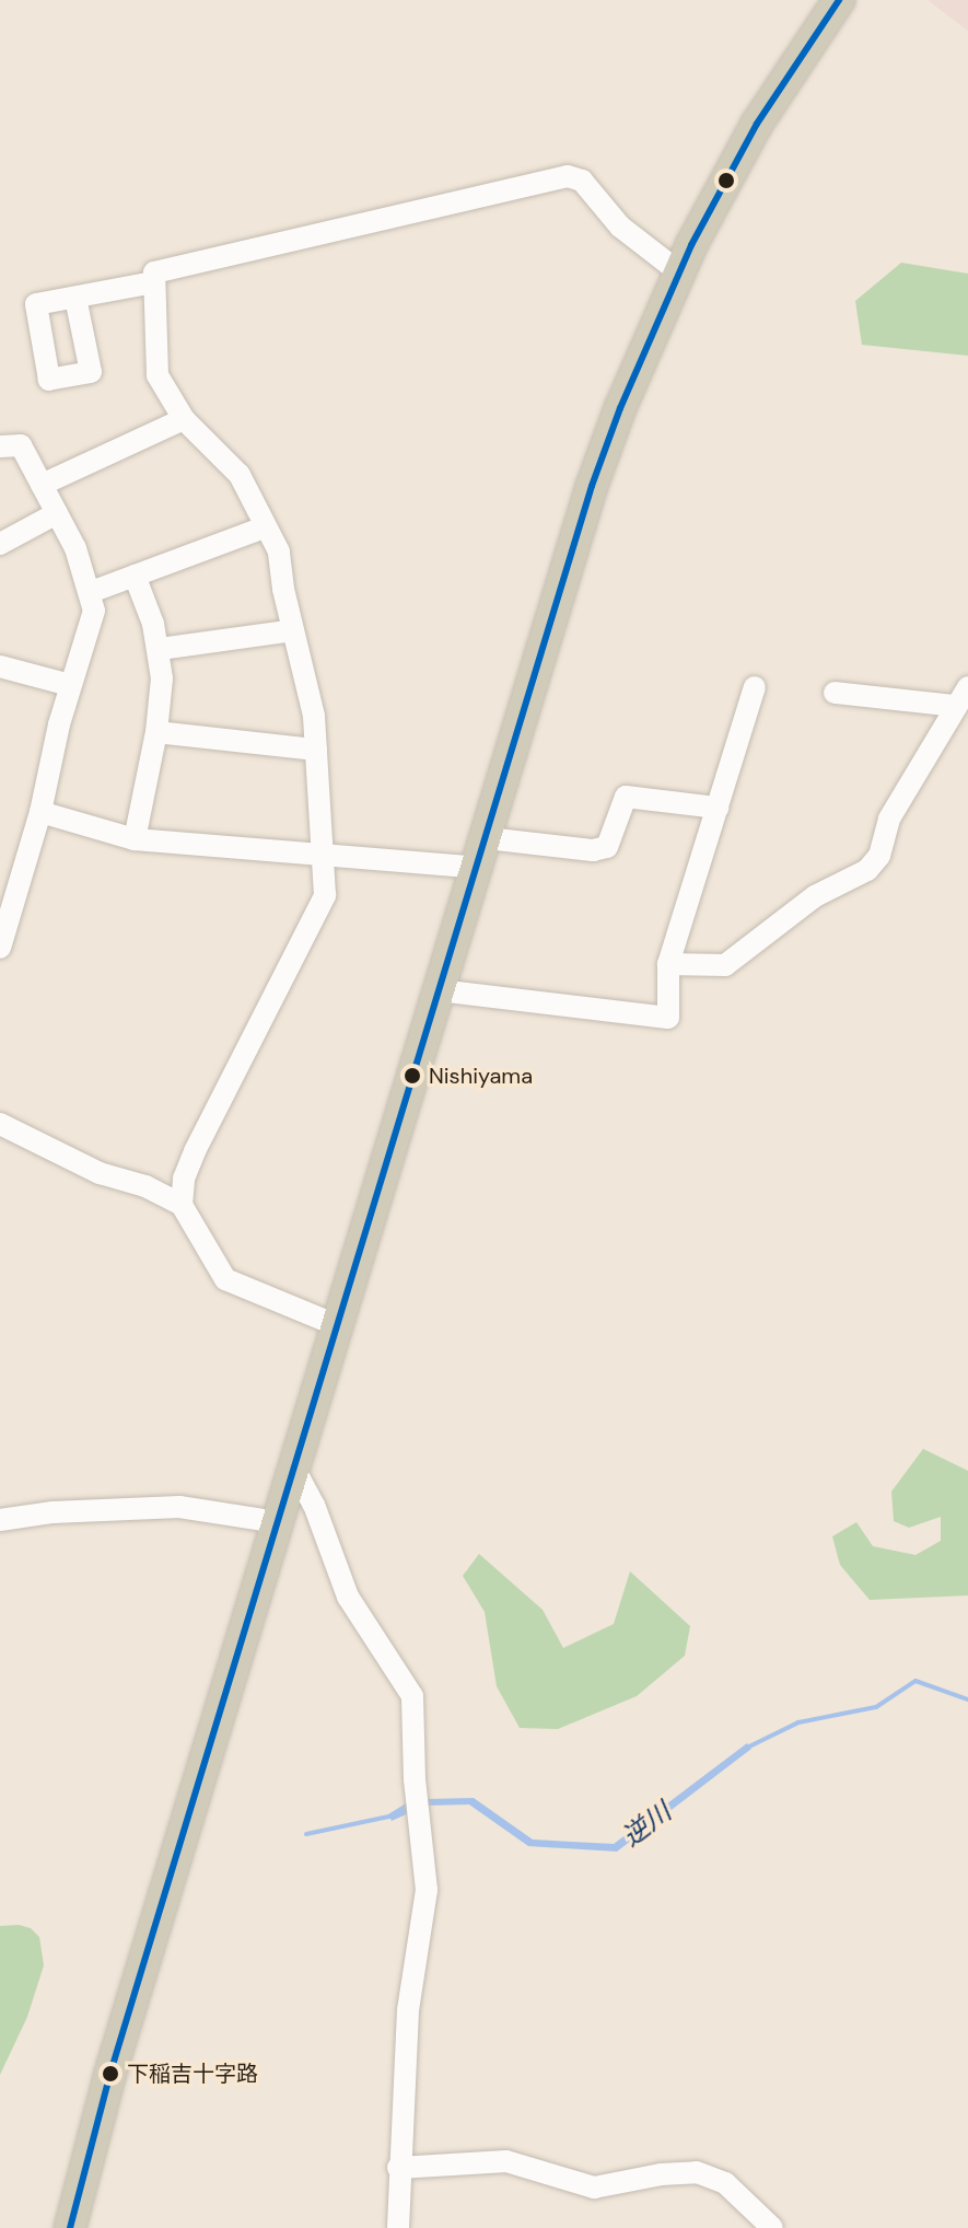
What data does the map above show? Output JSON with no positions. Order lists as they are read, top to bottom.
{
  "water": ["逆川"],
  "places": ["Nishiyama", "下稲吉十字路"]
}
